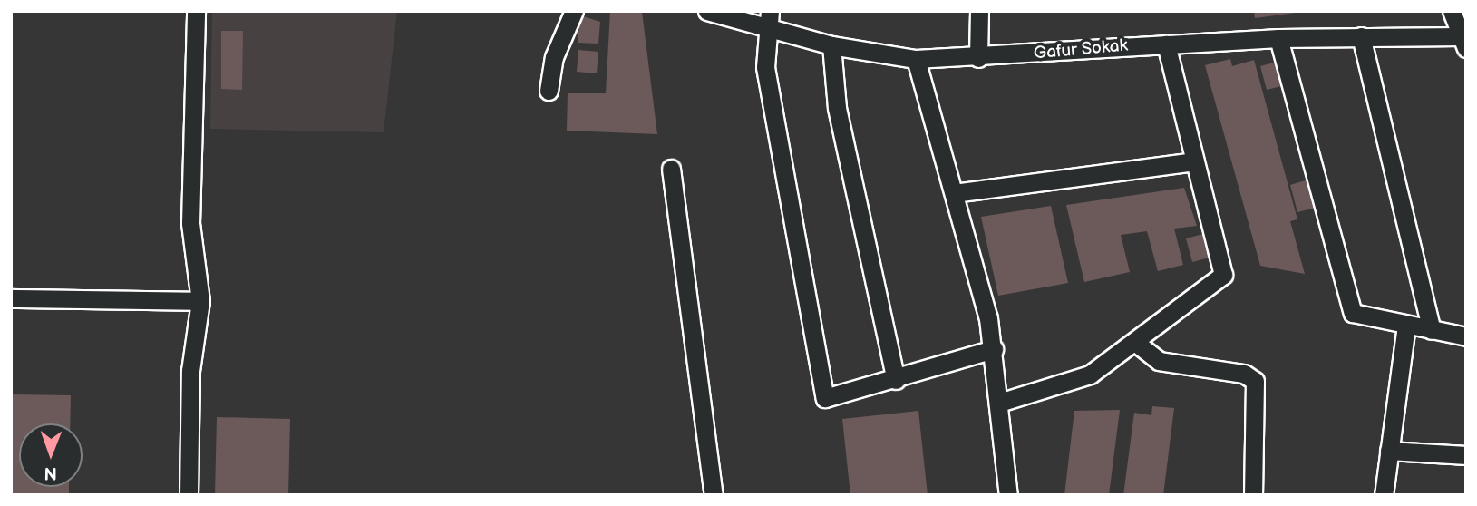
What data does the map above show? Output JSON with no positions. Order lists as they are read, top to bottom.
{
  "streets": {
    "street": ["Gafur Sokak"]
  },
  "north": "bottom"
}
